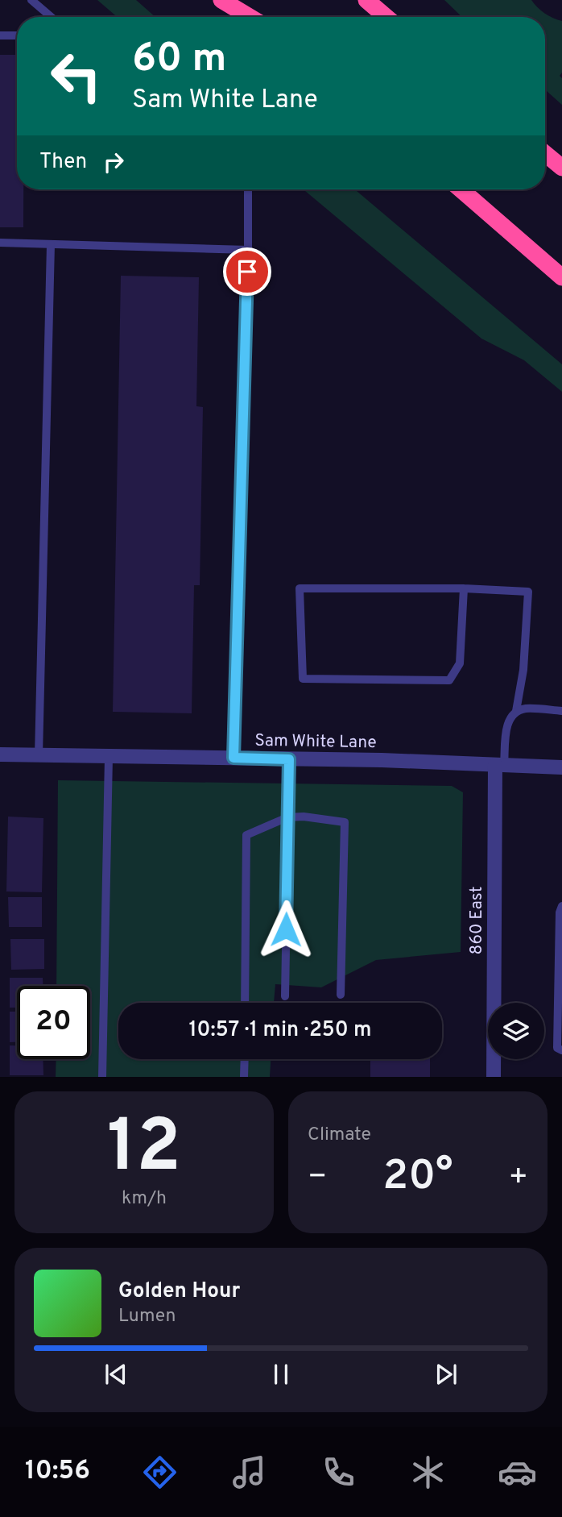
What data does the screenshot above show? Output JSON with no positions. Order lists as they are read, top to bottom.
{
  "streets": {
    "street": ["Sam White Lane", "860 East"]
  },
  "crossings": [
    ["Sam White Lane", "860 East"]
  ],
  "page": {
    "turn": ["60 m", "Sam White Lane"],
    "then": "Then",
    "limit": "20",
    "trip": "10:57 · 1 min · 250 m",
    "tile": [
      ["12", "km/h"],
      "Climate"
    ],
    "heat": ["−", "20°", "+"],
    "song": ["Golden Hour", "Lumen"],
    "tabs": "10:56"
  }
}
